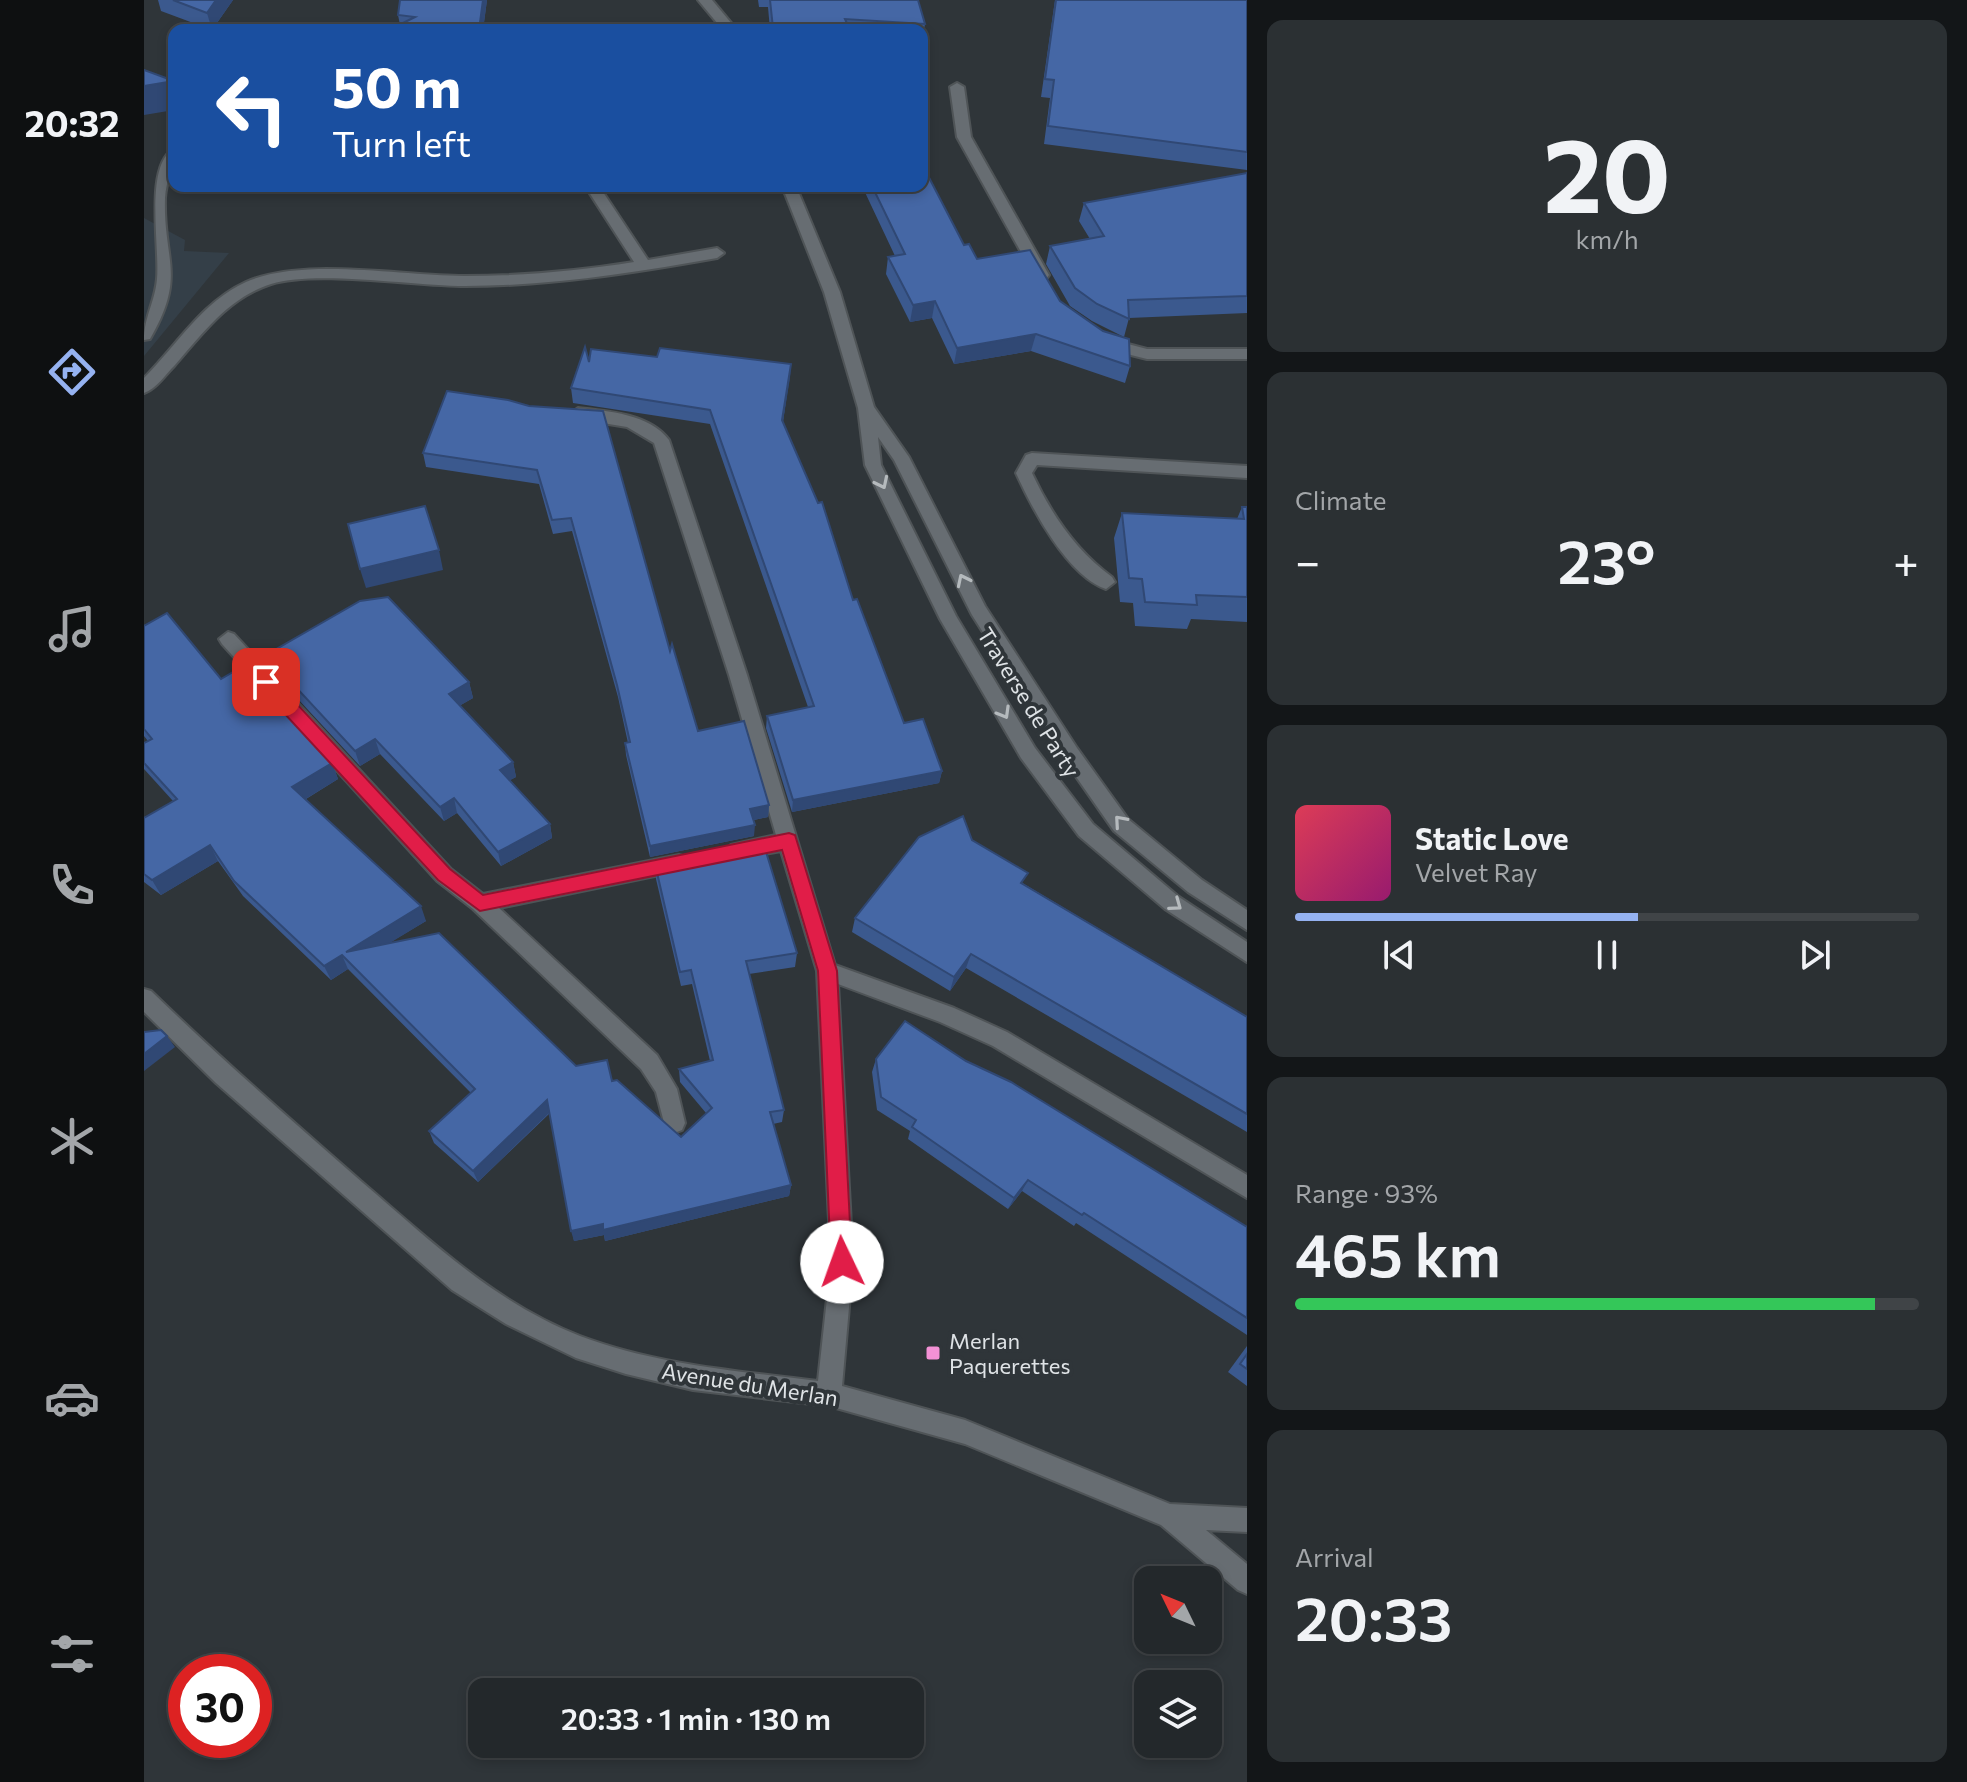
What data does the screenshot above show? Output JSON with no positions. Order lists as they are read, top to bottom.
{
  "streets": {
    "street": ["Traverse de Party", "Avenue du Merlan"]
  },
  "places": {
    "transit": ["Merlan Paquerettes"]
  },
  "north": "top left",
  "page": {
    "tabs": "20:32",
    "tile": [
      ["20", "km/h"],
      "Climate",
      ["Range · 93%", "465 km"],
      ["Arrival", "20:33"]
    ],
    "turn": ["50 m", "Turn left"],
    "heat": ["−", "23°", "+"],
    "song": ["Static Love", "Velvet Ray"],
    "limit": "30",
    "trip": "20:33 · 1 min · 130 m"
  }
}
